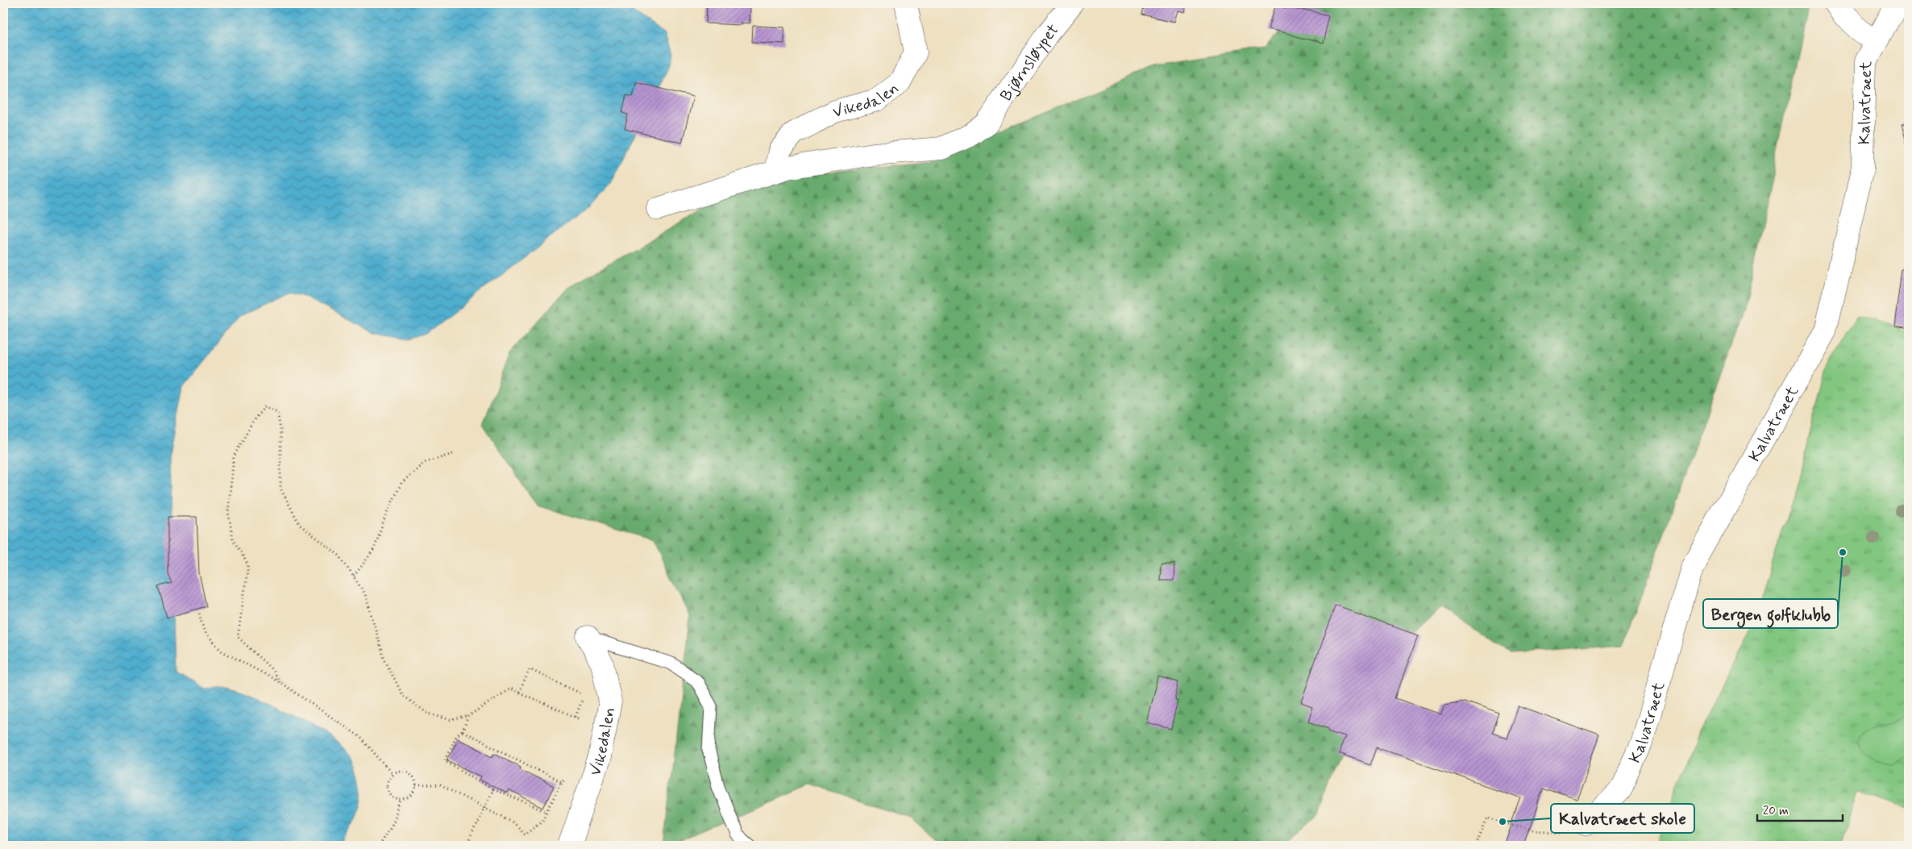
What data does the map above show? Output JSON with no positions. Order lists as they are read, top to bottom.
{
  "streets": {
    "street": ["Bjørnsløypet", "Vikedalen", "Kalvatræet"]
  },
  "crossings": [
    ["Bjørnsløypet", "Vikedalen"]
  ],
  "places": ["Bergen golfklubb", "Kalvatræet skole"],
  "scale_bar": "20 m"
}
